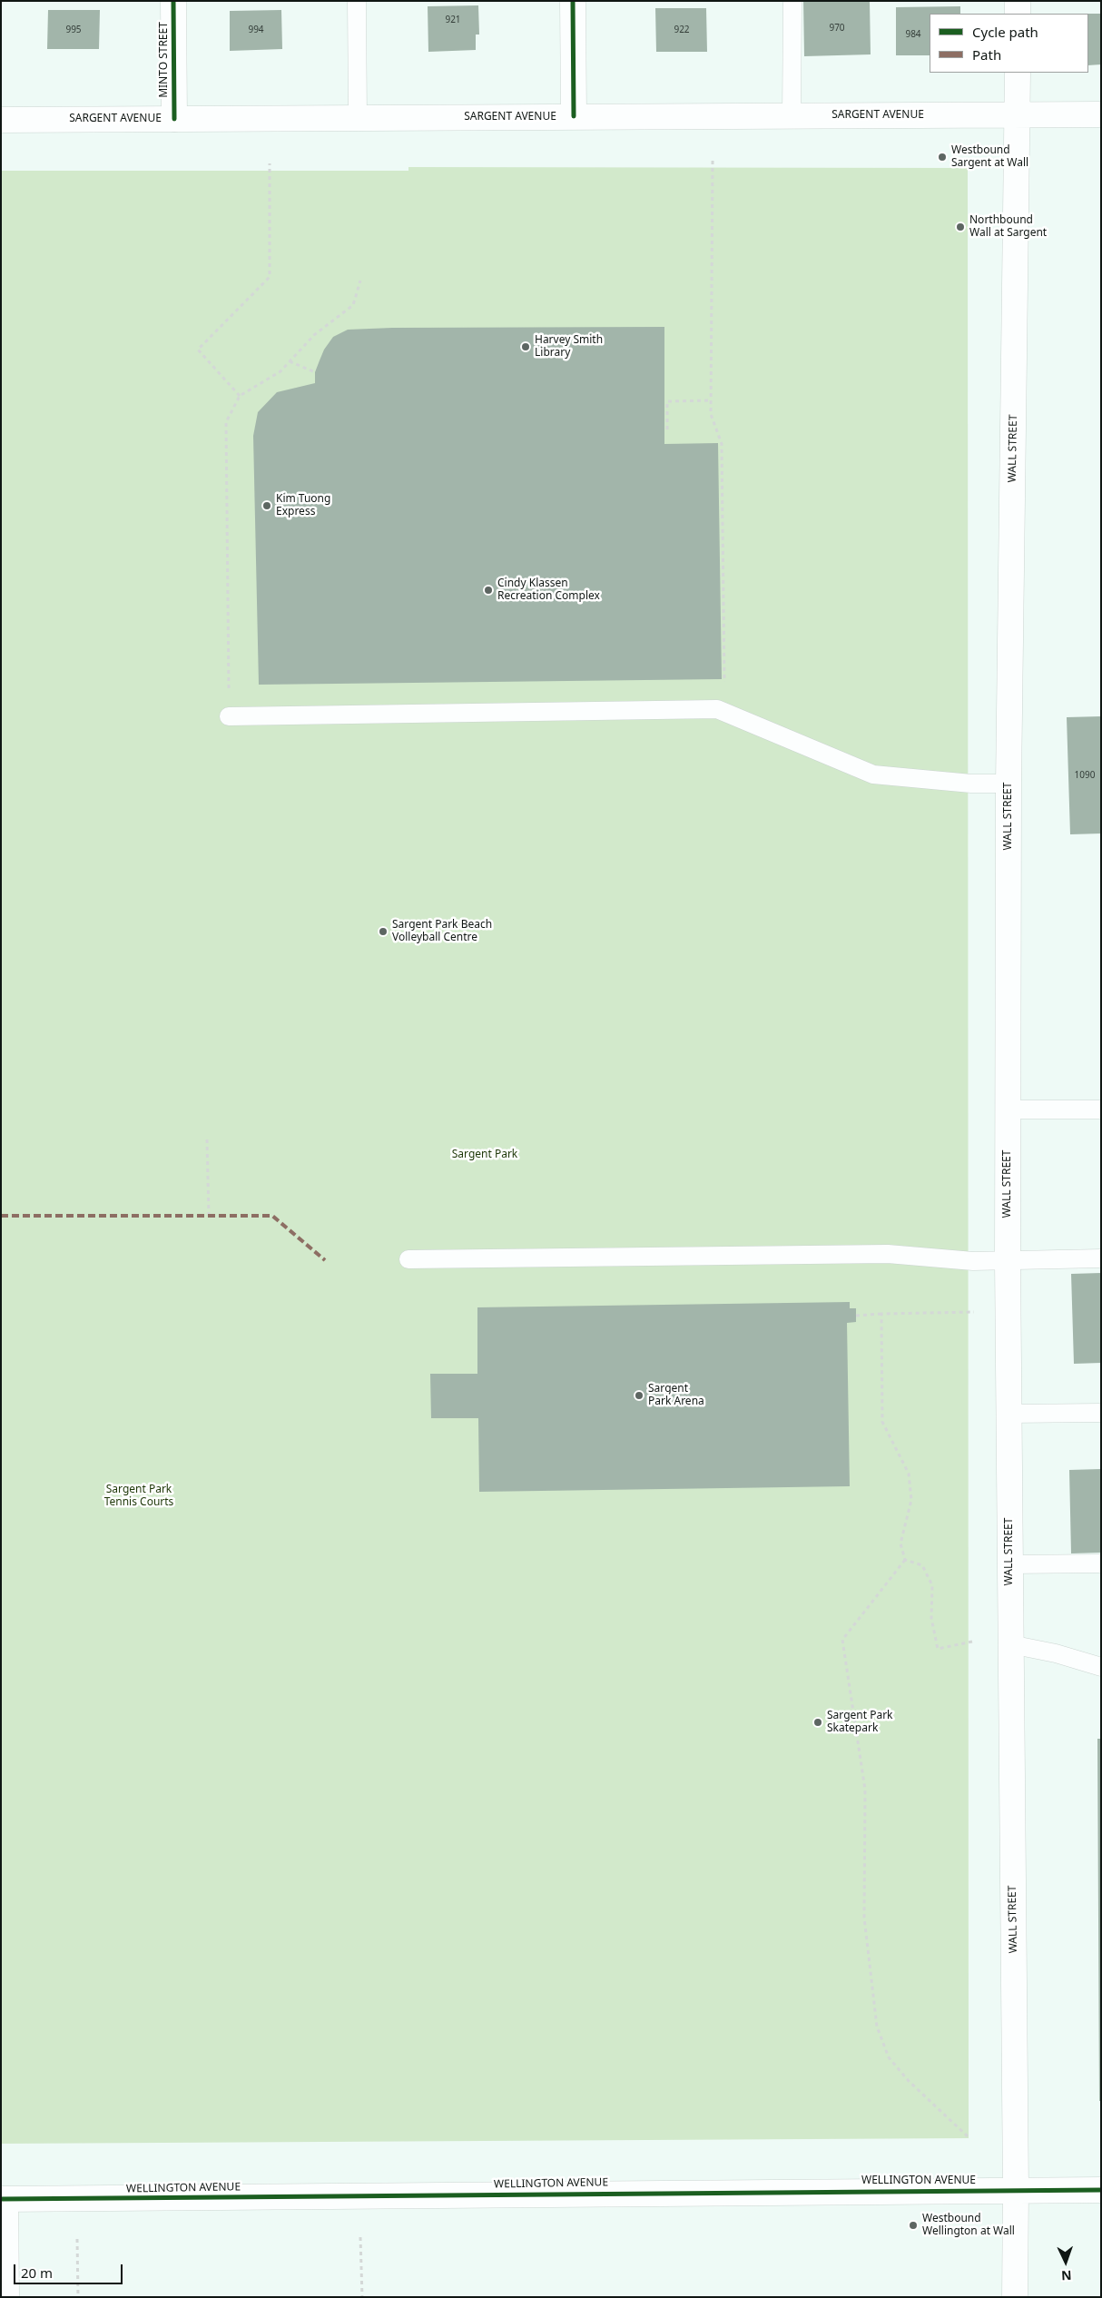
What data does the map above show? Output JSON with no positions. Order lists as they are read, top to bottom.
{
  "streets": {
    "main road": [
      "MINTO STREET",
      "SARGENT AVENUE",
      "WALL STREET",
      "WELLINGTON AVENUE"
    ]
  },
  "crossings": [
    ["MINTO STREET", "SARGENT AVENUE"],
    ["SARGENT AVENUE", "WALL STREET"],
    ["WALL STREET", "WELLINGTON AVENUE"]
  ],
  "parks": ["Sargent Park", "Sargent Park Tennis Courts"],
  "places": [
    "Westbound Sargent at Wall",
    "Northbound Wall at Sargent",
    "Harvey Smith Library",
    "Kim Tuong Express",
    "Cindy Klassen Recreation Complex",
    "Sargent Park Beach Volleyball Centre",
    "Sargent Park Arena",
    "Sargent Park Skatepark",
    "Westbound Wellington at Wall"
  ],
  "house_numbers": [
    "921",
    "970",
    "995",
    "994",
    "922",
    "984",
    "1090"
  ],
  "legend": ["Cycle path", "Path"],
  "scale_bar": "20 m",
  "north": "bottom"
}
